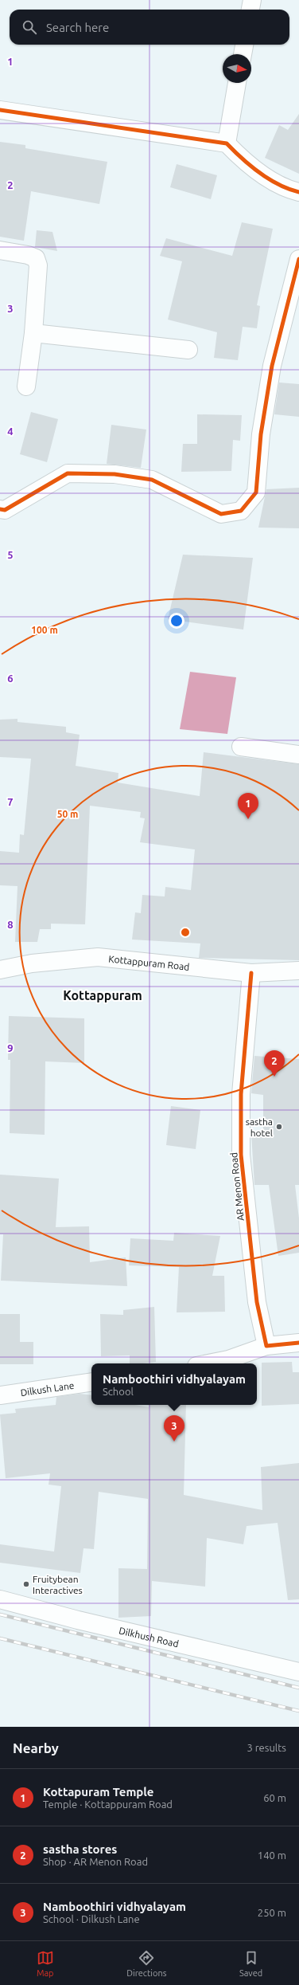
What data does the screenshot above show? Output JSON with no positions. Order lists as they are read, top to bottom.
{
  "streets": {
    "street": [
      "Kottappuram Road",
      "AR Menon Road",
      "Dilkush Lane",
      "Dilkhush Road"
    ]
  },
  "crossings": [
    ["Kottappuram Road", "AR Menon Road"]
  ],
  "districts": ["Kottappuram"],
  "places": ["sastha hotel", "Fruitybean Interactives"],
  "north": "right",
  "page": {
    "search": "Search here",
    "pins": ["1", "2", "3"],
    "popup": ["Namboothiri vidhyalayam", "School"],
    "heading": ["Nearby", "3 results"],
    "list": [
      {
        "mark": "1",
        "name": "Kottapuram Temple",
        "note": "Temple · Kottappuram Road",
        "value": "60 m"
      },
      {
        "mark": "2",
        "name": "sastha stores",
        "note": "Shop · AR Menon Road",
        "value": "140 m"
      },
      {
        "mark": "3",
        "name": "Namboothiri vidhyalayam",
        "note": "School · Dilkush Lane",
        "value": "250 m"
      }
    ],
    "nav": ["Map", "Directions", "Saved"]
  },
  "grid": {
    "rows": [
      "1",
      "2",
      "3",
      "4",
      "5",
      "6",
      "7",
      "8",
      "9"
    ]
  },
  "rings": ["100 m", "50 m"]
}
